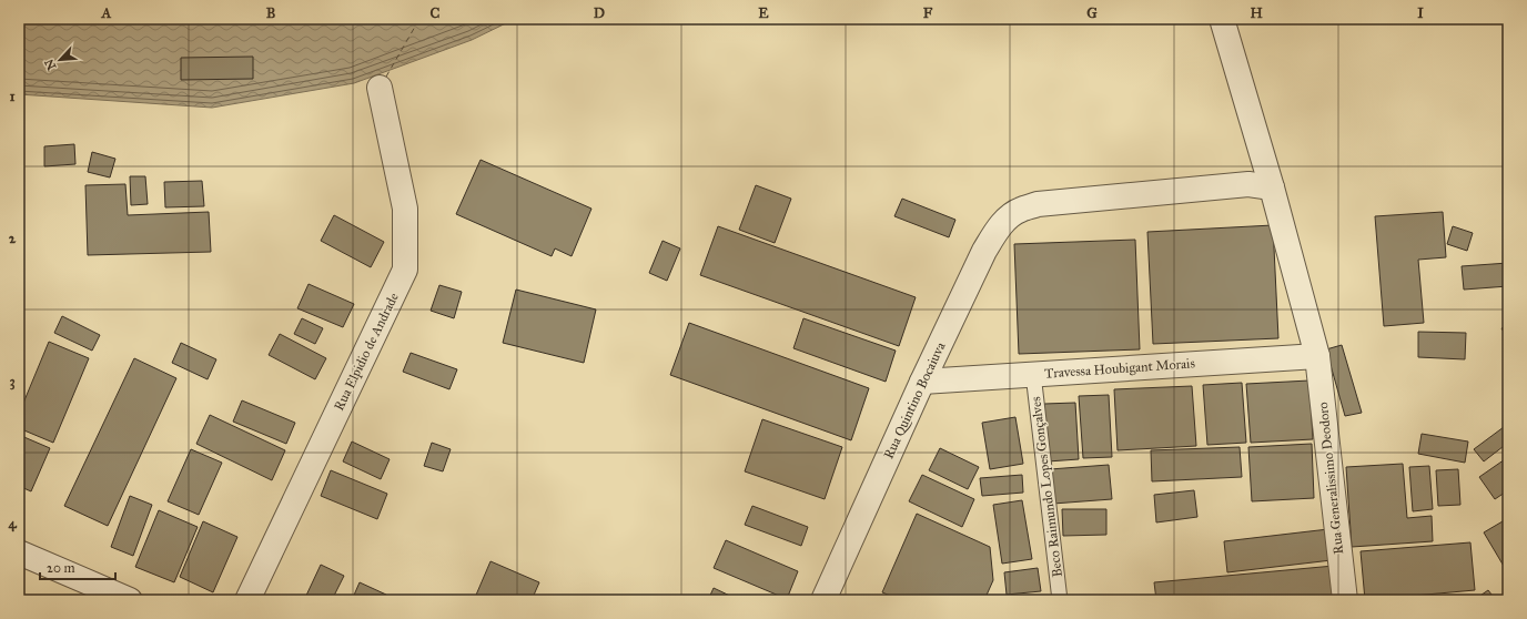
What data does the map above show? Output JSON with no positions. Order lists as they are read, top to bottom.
{
  "streets": {
    "street": [
      "Rua Elpidio de Andrade",
      "Travessa Houbigant Morais",
      "Rua Quintino Bocaiuva",
      "Rua Generalissimo Deodoro"
    ],
    "lane": ["Beco Raimundo Lopes Gonçalves"]
  },
  "crossings": [
    ["Travessa Houbigant Morais", "Rua Quintino Bocaiuva"],
    ["Travessa Houbigant Morais", "Rua Generalissimo Deodoro"],
    ["Travessa Houbigant Morais", "Beco Raimundo Lopes Gonçalves"],
    ["Rua Quintino Bocaiuva", "Rua Generalissimo Deodoro"]
  ],
  "scale_bar": "20 m",
  "north": "bottom left",
  "grid": {
    "columns": [
      "A",
      "B",
      "C",
      "D",
      "E",
      "F",
      "G",
      "H",
      "I"
    ],
    "rows": [
      "1",
      "2",
      "3",
      "4"
    ]
  }
}
